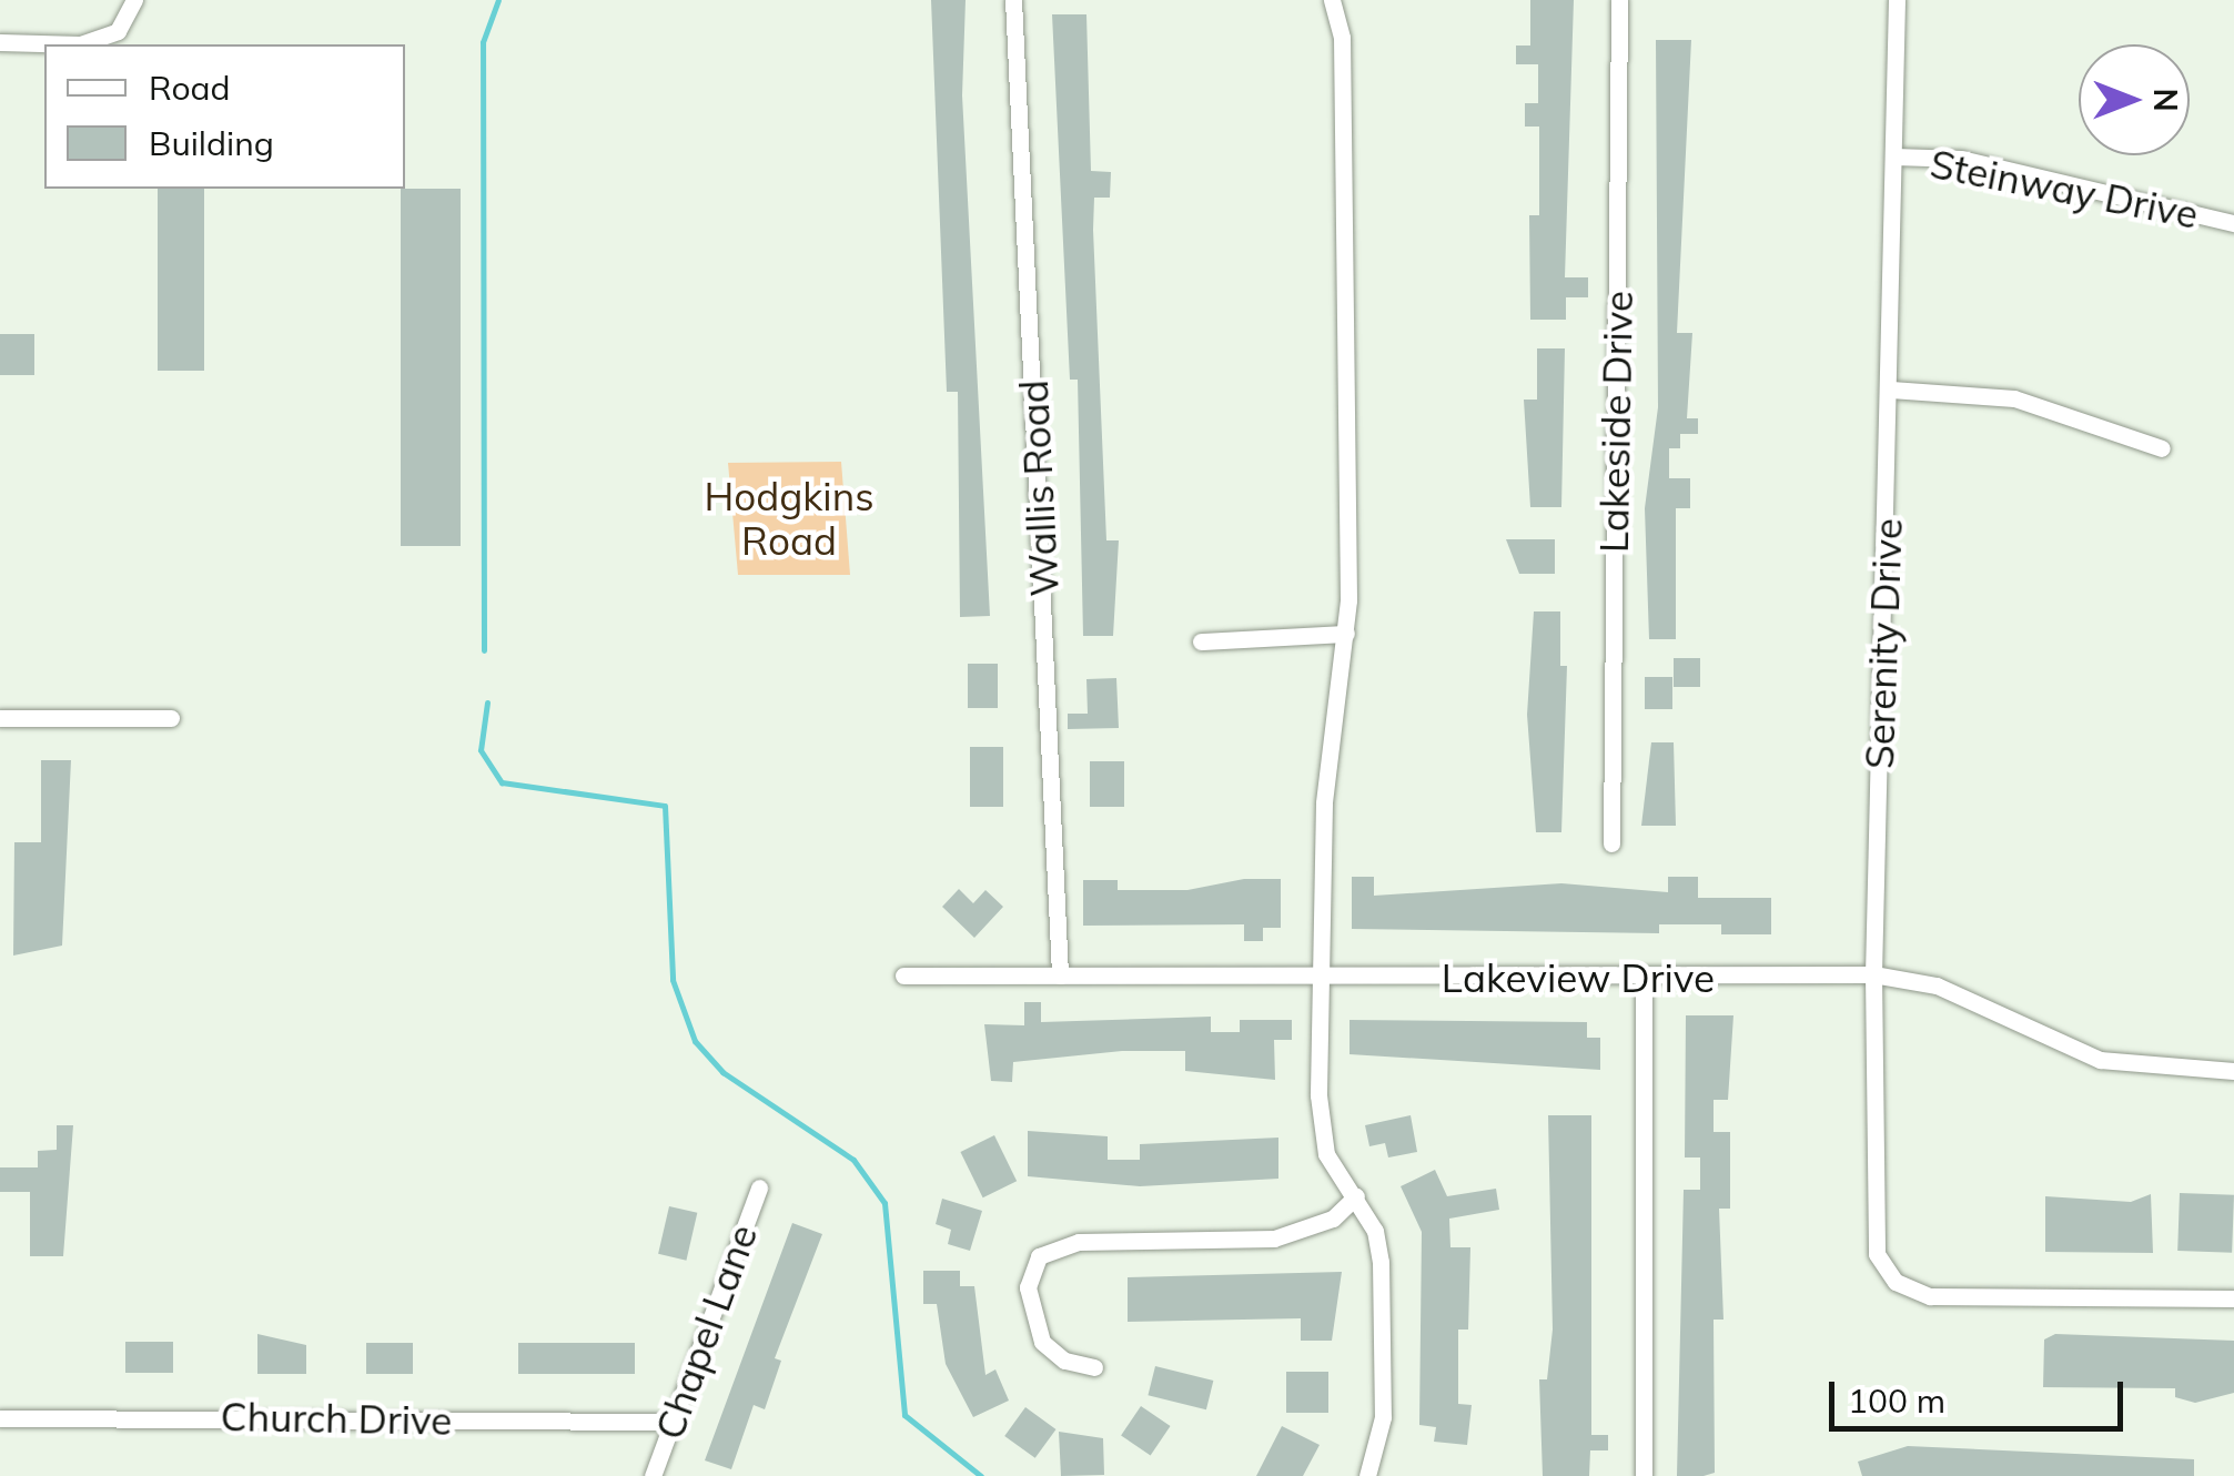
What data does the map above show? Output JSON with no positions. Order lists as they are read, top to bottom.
{
  "streets": {
    "street": [
      "Steinway Drive",
      "Lakeside Drive",
      "Wallis Road",
      "Serenity Drive",
      "Lakeview Drive",
      "Chapel Lane",
      "Church Drive"
    ]
  },
  "crossings": [
    ["Steinway Drive", "Serenity Drive"],
    ["Wallis Road", "Lakeview Drive"],
    ["Serenity Drive", "Lakeview Drive"],
    ["Chapel Lane", "Church Drive"]
  ],
  "parks": ["Hodgkins Road"],
  "legend": ["Road", "Building"],
  "scale_bar": "100 m",
  "north": "right"
}
